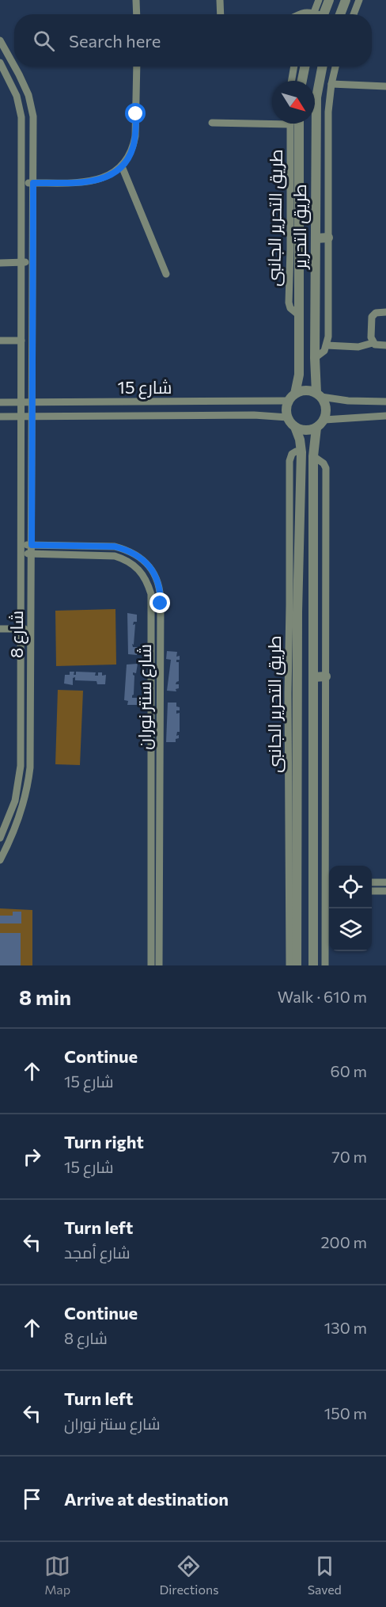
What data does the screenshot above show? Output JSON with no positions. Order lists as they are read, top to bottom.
{
  "streets": {
    "street": [
      "طريق التحرير الجانبى",
      "طريق التحرير",
      "شارع 15",
      "شارع 8",
      "شارع سنتر نوران"
    ]
  },
  "crossings": [
    ["طريق التحرير الجانبى", "طريق التحرير"],
    ["طريق التحرير", "شارع 15"],
    ["شارع 15", "شارع 8"],
    ["شارع 8", "شارع سنتر نوران"]
  ],
  "north": "bottom right",
  "page": {
    "search": "Search here",
    "heading": ["8 min", "Walk · 610 m"],
    "list": [
      ["Continue", "شارع 15", "60 m"],
      ["Turn right", "شارع 15", "70 m"],
      ["Turn left", "شارع أمجد", "200 m"],
      ["Continue", "شارع 8", "130 m"],
      ["Turn left", "شارع سنتر نوران", "150 m"],
      "Arrive at destination"
    ],
    "nav": ["Map", "Directions", "Saved"]
  }
}
